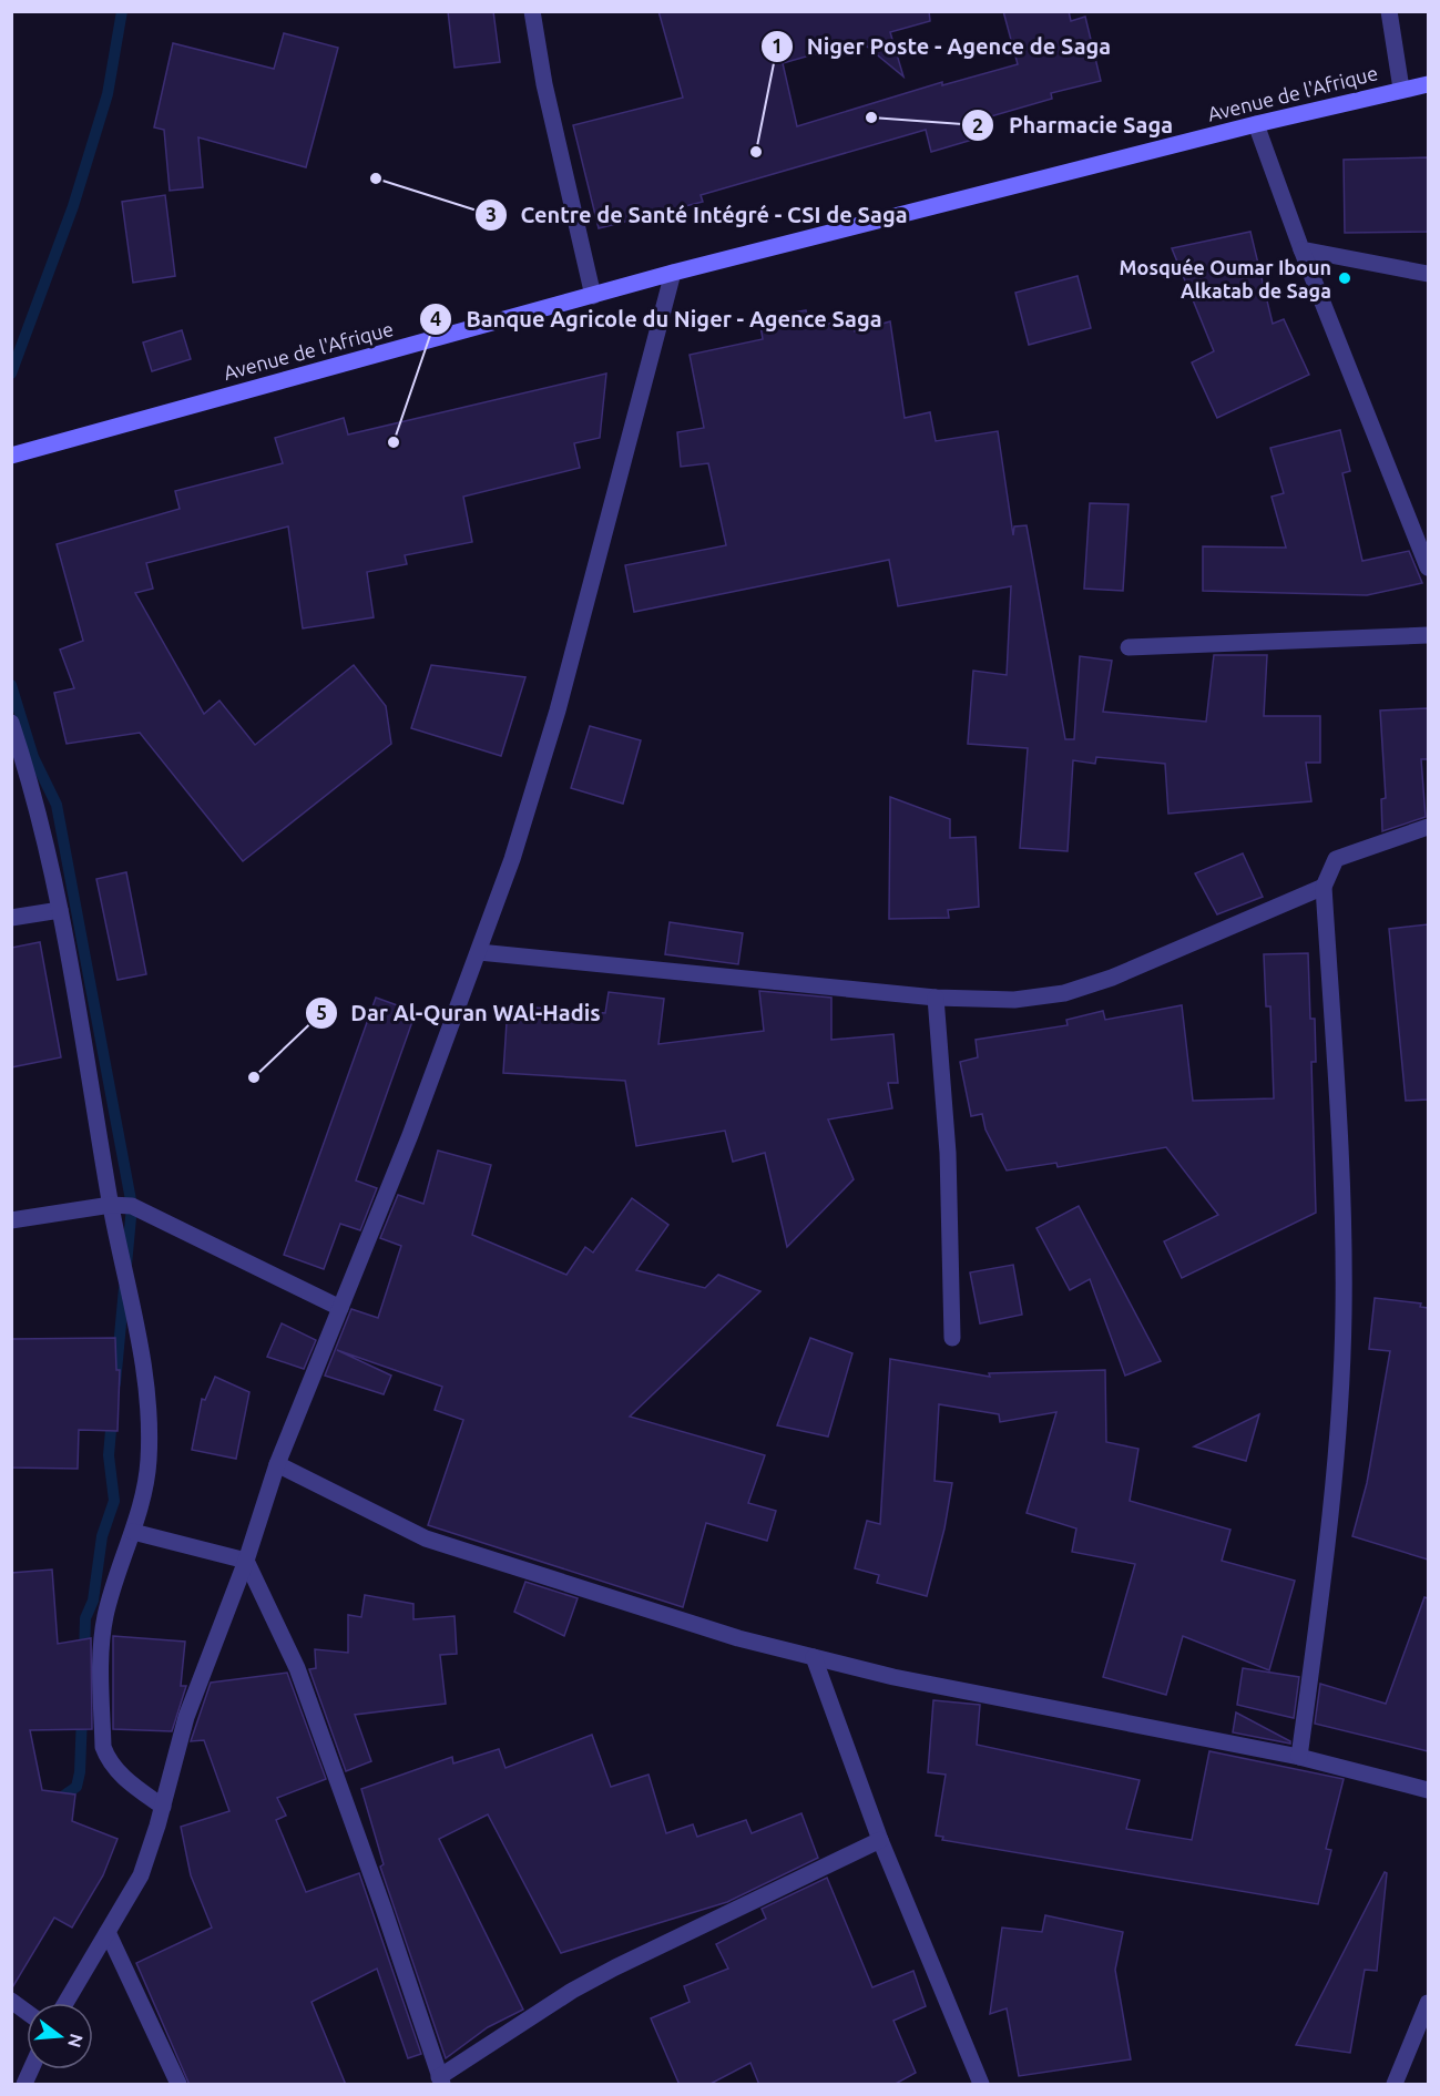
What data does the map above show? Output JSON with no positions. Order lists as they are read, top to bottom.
{
  "streets": {
    "main road": ["Avenue de l'Afrique"]
  },
  "places": [
    "Pharmacie Saga",
    "Niger Poste - Agence de Saga",
    "Centre de Santé Intégré - CSI de Saga",
    "Mosquée Oumar Iboun Alkatab de Saga",
    "Banque Agricole du Niger - Agence Saga",
    "Dar Al-Quran WAl-Hadis"
  ],
  "north": "right"
}
